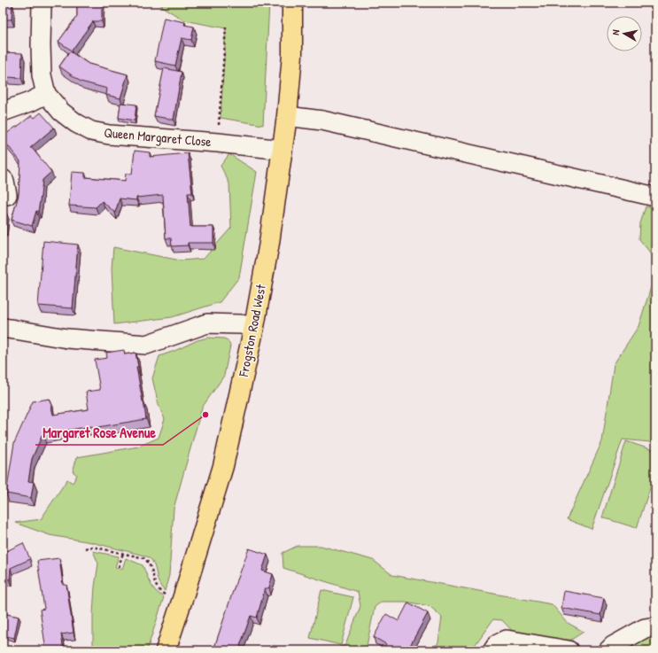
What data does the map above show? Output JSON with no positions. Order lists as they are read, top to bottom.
{
  "streets": {
    "main road": ["Frogston Road West"],
    "street": ["Queen Margaret Close"]
  },
  "crossings": [
    ["Queen Margaret Close", "Frogston Road West"]
  ],
  "places": ["Margaret Rose Avenue"],
  "north": "left"
}
